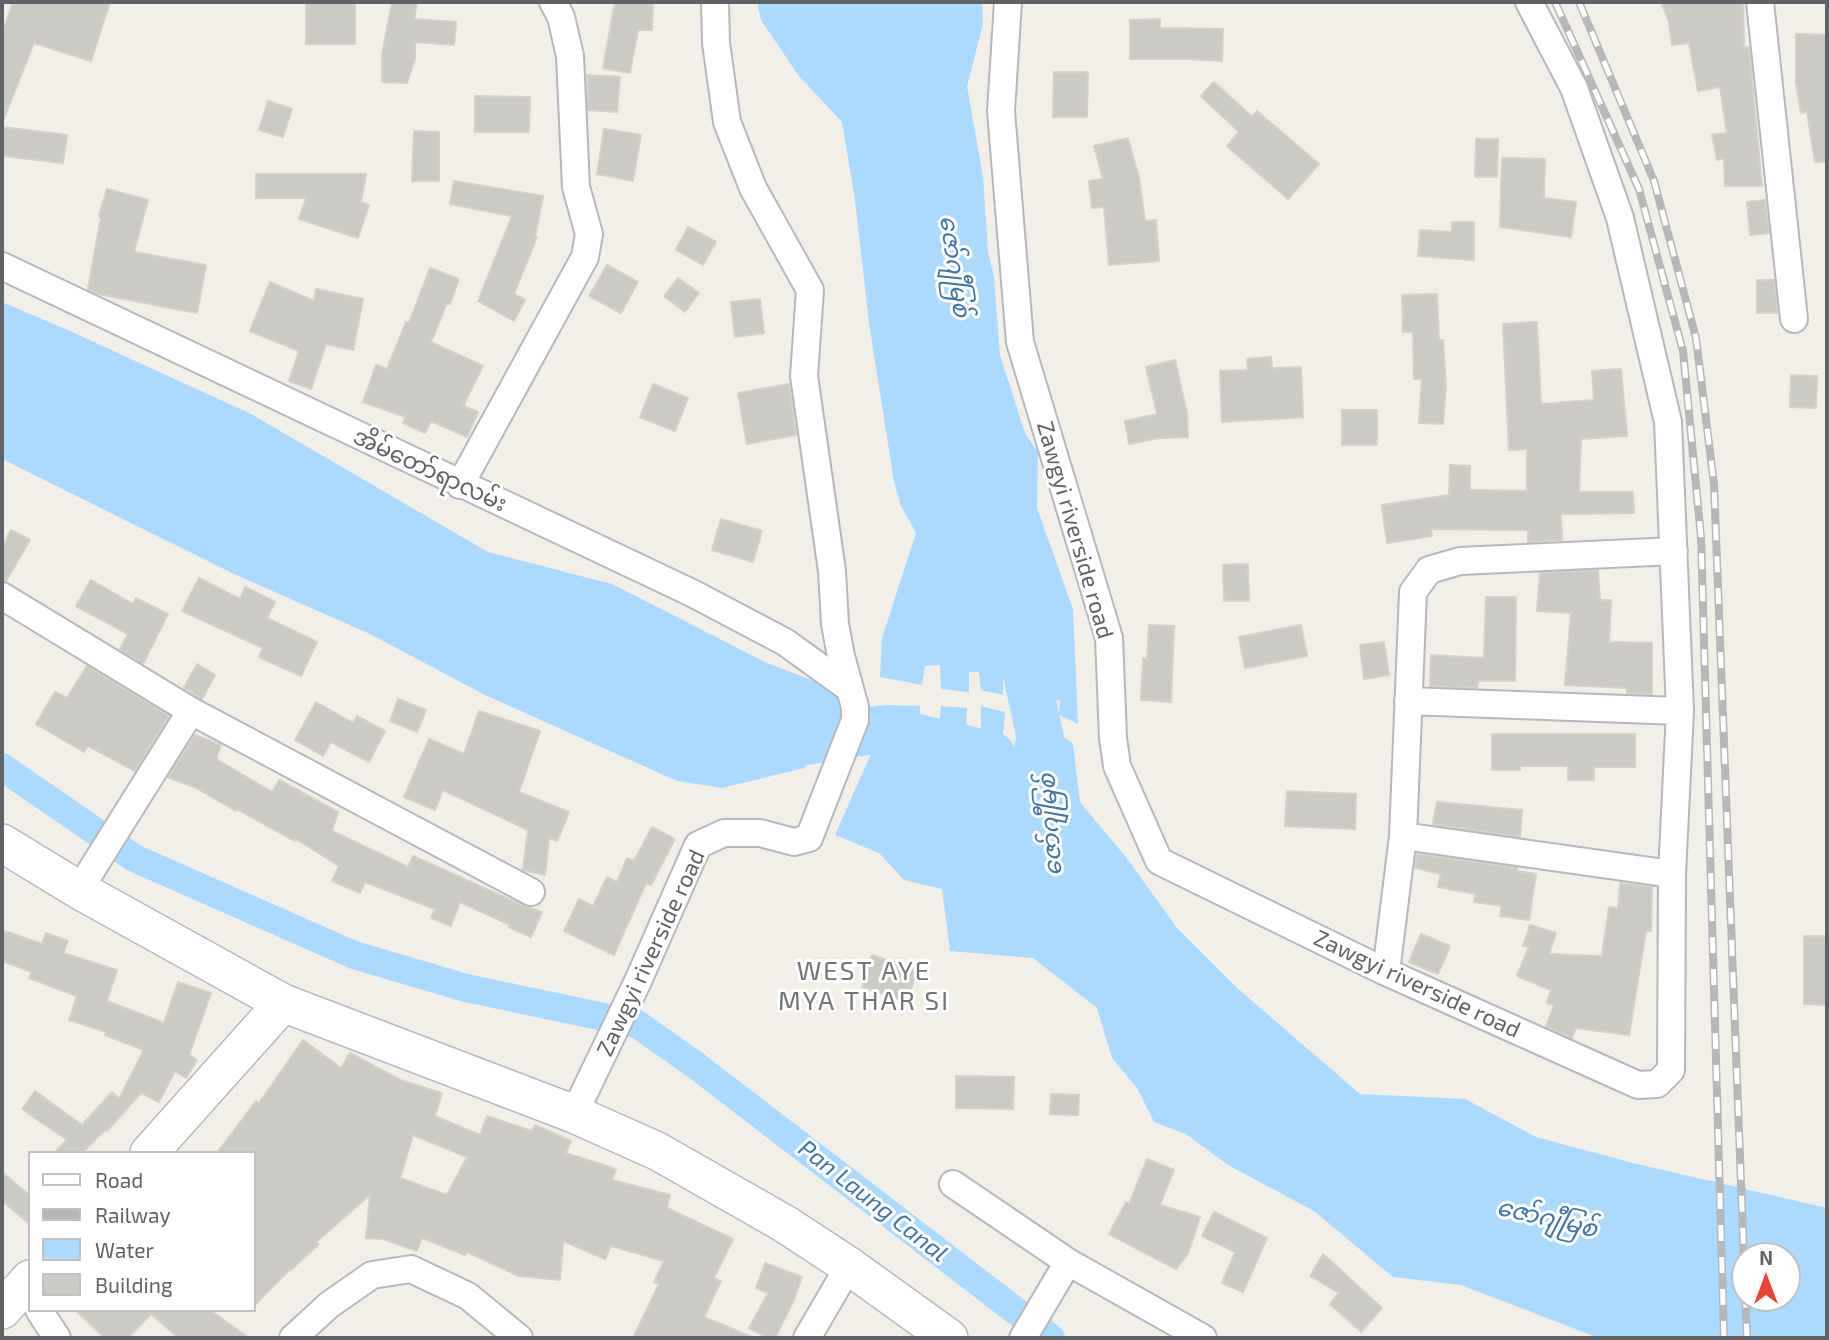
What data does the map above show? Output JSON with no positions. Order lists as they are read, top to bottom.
{
  "streets": {
    "street": ["အိမ်တော်ရာလမ်း", "Zawgyi riverside road"]
  },
  "crossings": [
    ["အိမ်တော်ရာလမ်း", "Zawgyi riverside road"]
  ],
  "districts": ["WEST AYE MYA THAR SI"],
  "water": ["ဇော်ဂျီမြစ်", "Pan Laung Canal"],
  "legend": [
    "Road",
    "Railway",
    "Water",
    "Building"
  ],
  "north": "top"
}
